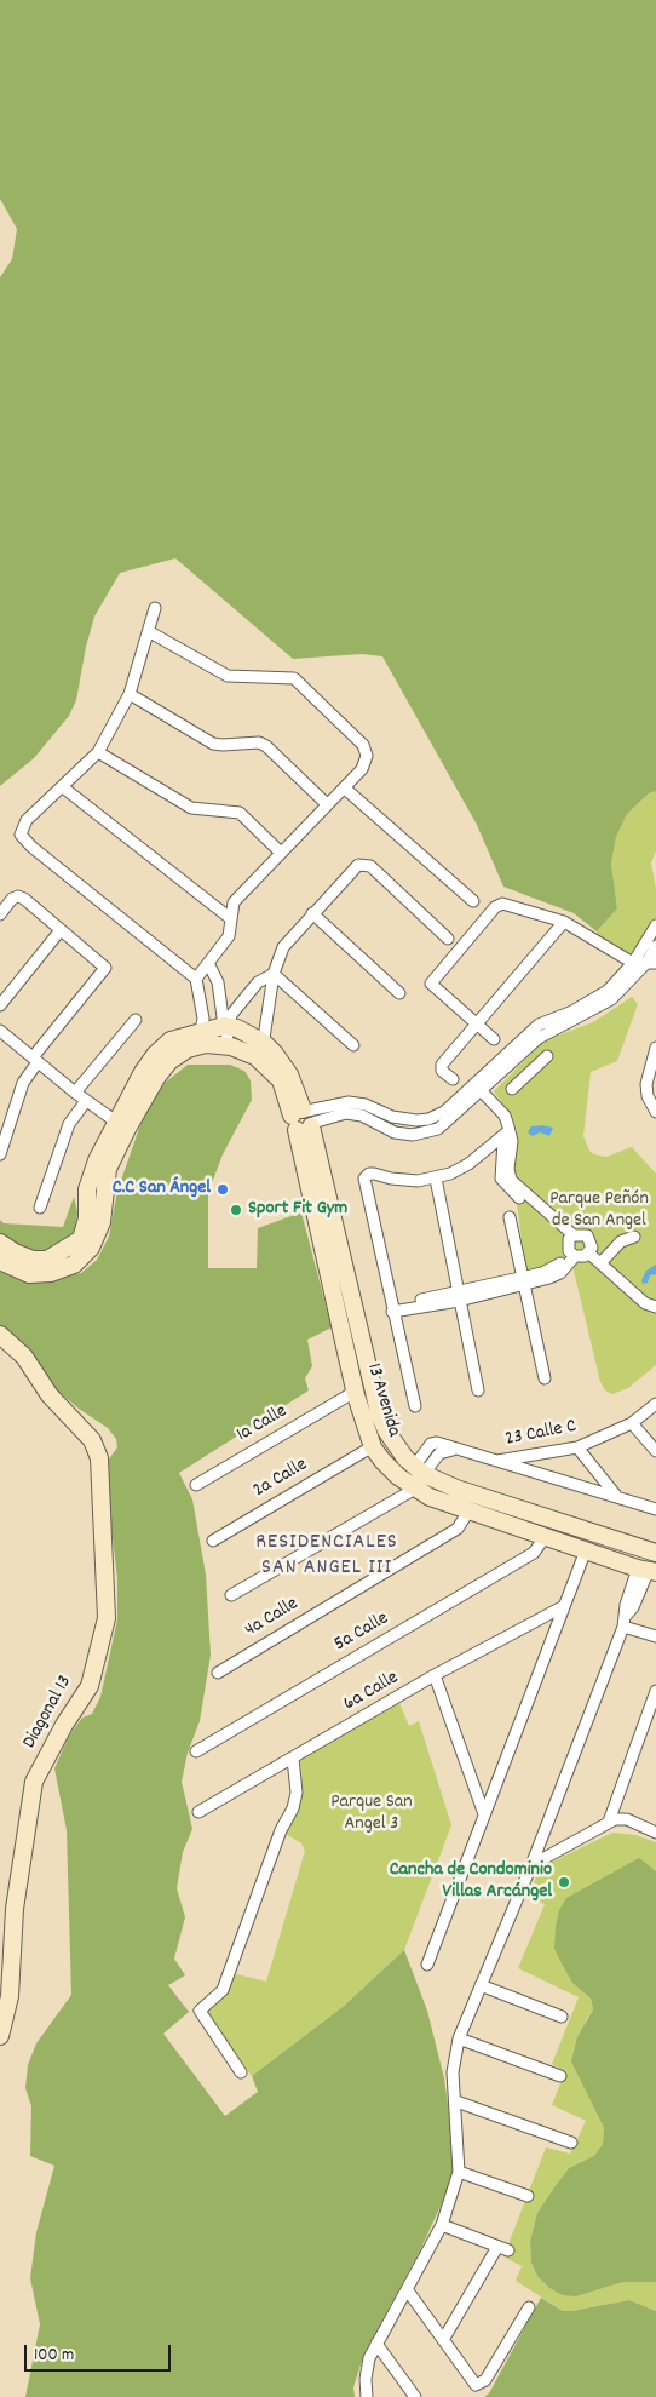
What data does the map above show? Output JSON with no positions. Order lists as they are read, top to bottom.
{
  "streets": {
    "street": [
      "13 Avenida",
      "1a Calle",
      "23 Calle C",
      "2a Calle",
      "4a Calle",
      "5a Calle",
      "6a Calle",
      "Diagonal 13"
    ]
  },
  "crossings": [
    ["13 Avenida", "5a Calle"]
  ],
  "districts": ["RESIDENCIALES SAN ANGEL III"],
  "parks": ["Parque Peñón de San Angel", "Parque San Angel 3"],
  "places": ["C.C San Ángel", "Sport Fit Gym", "Cancha de Condominio Villas Arcángel"],
  "scale_bar": "100 m"
}
